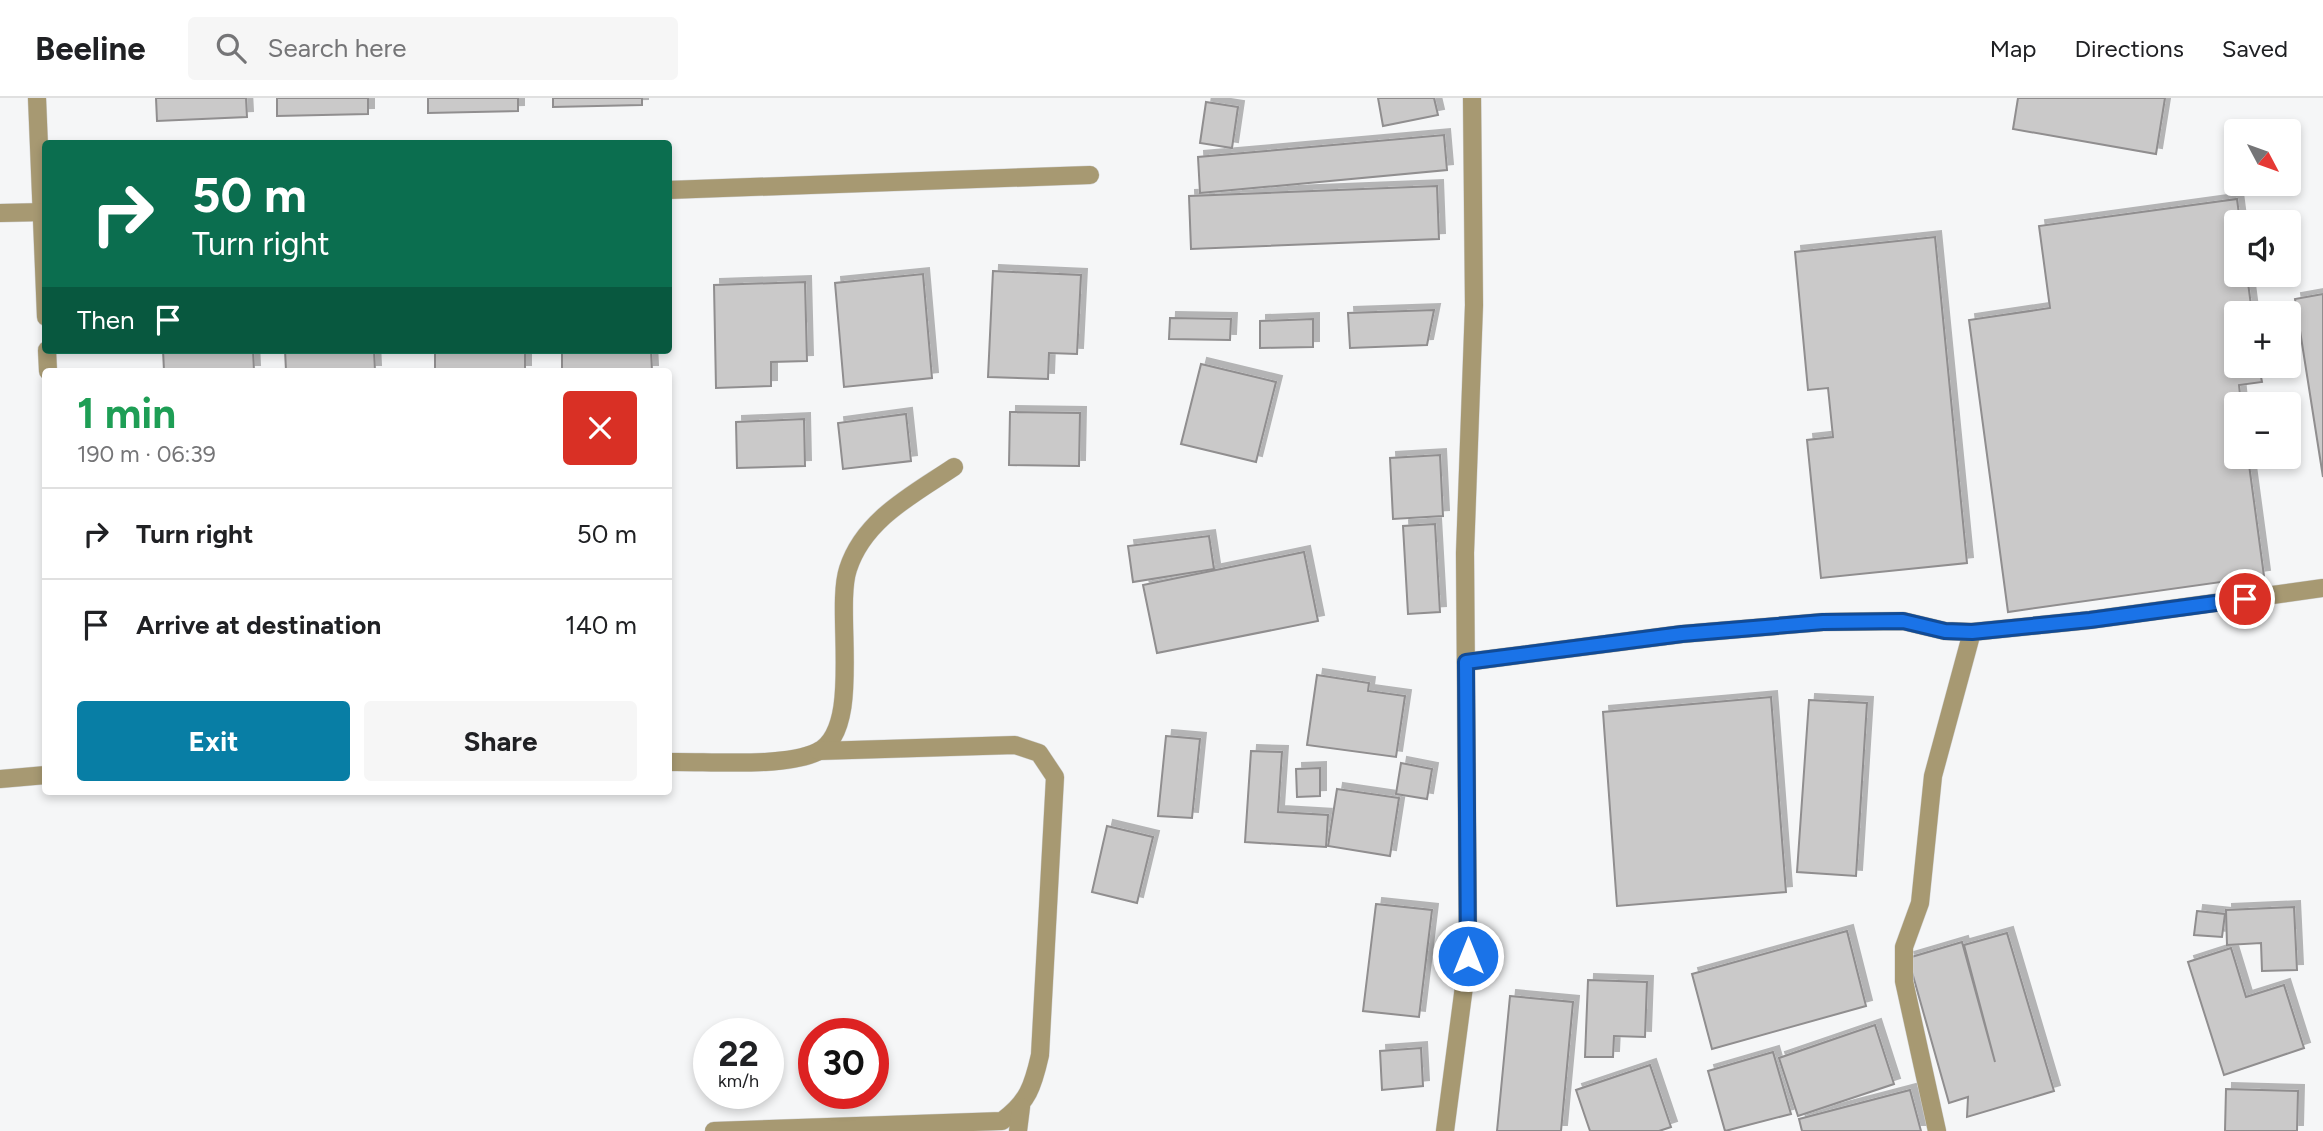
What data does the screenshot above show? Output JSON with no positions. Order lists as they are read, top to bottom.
{
  "north": "bottom right",
  "page": {
    "header": "Beeline",
    "search": "Search here",
    "nav": ["Map", "Directions", "Saved"],
    "map_buttons": ["+", "−"],
    "turn": ["50 m", "Turn right"],
    "then": "Then",
    "heading": ["1 min", "190 m · 06:39"],
    "list": [
      {
        "name": "Turn right",
        "value": "50 m"
      },
      {
        "name": "Arrive at destination",
        "value": "140 m"
      }
    ],
    "buttons": ["Exit", "Share"],
    "speed": "22 km/h",
    "limit": "30"
  }
}
